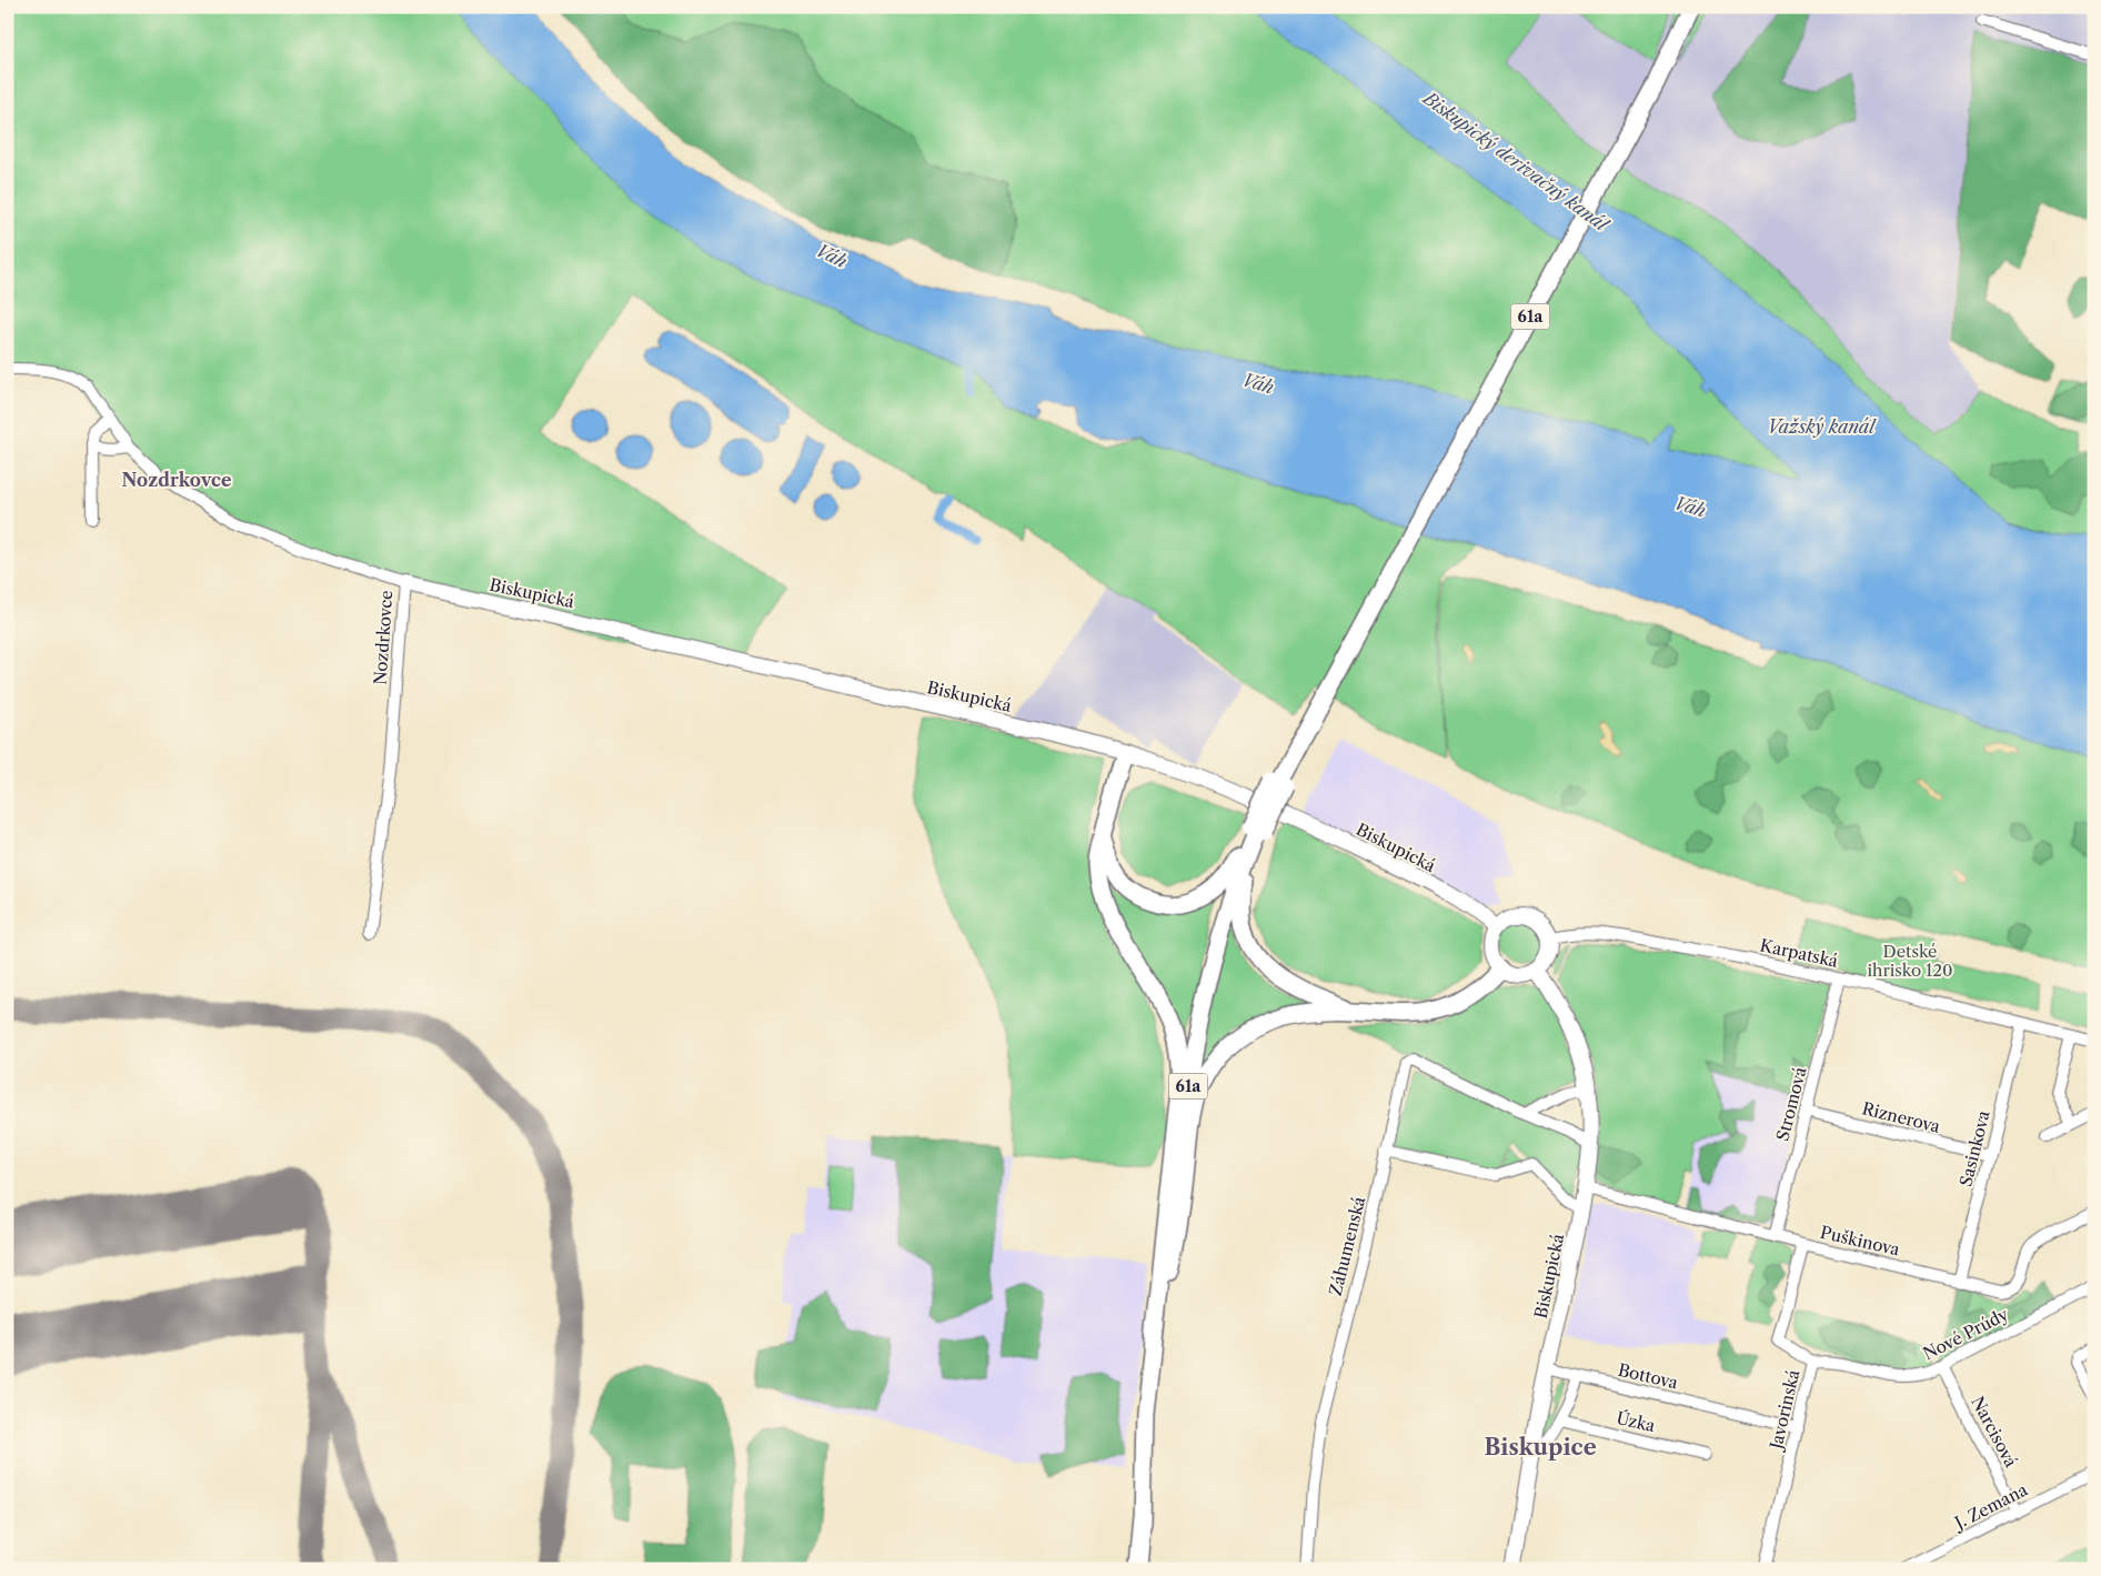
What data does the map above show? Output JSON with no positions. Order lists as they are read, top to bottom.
{
  "streets": {
    "main road": ["61a"],
    "street": [
      "Biskupická",
      "Nozdrkovce",
      "Karpatská",
      "Stromová",
      "Riznerova",
      "Sasinkova",
      "Puškinova",
      "Záhumenská",
      "Nové Prúdy",
      "Bottova",
      "Javorinská",
      "Úzka",
      "Narcisová",
      "J. Zemana"
    ]
  },
  "crossings": [
    ["61a", "Biskupická"],
    ["61a", "Karpatská"],
    ["Biskupická", "Nozdrkovce"],
    ["Biskupická", "Karpatská"],
    ["Biskupická", "Puškinova"],
    ["Biskupická", "Záhumenská"],
    ["Karpatská", "Stromová"],
    ["Karpatská", "Sasinkova"],
    ["Stromová", "Riznerova"],
    ["Stromová", "Puškinova"],
    ["Riznerova", "Sasinkova"],
    ["Sasinkova", "Puškinova"],
    ["Puškinova", "Javorinská"],
    ["Nové Prúdy", "Javorinská"],
    ["Nové Prúdy", "Narcisová"],
    ["Bottova", "Javorinská"],
    ["Narcisová", "J. Zemana"]
  ],
  "districts": ["Nozdrkovce", "Biskupice"],
  "water": ["Biskupický derivačný kanál", "Váh", "Važský kanál"],
  "parks": ["Detské ihrisko 120"]
}
